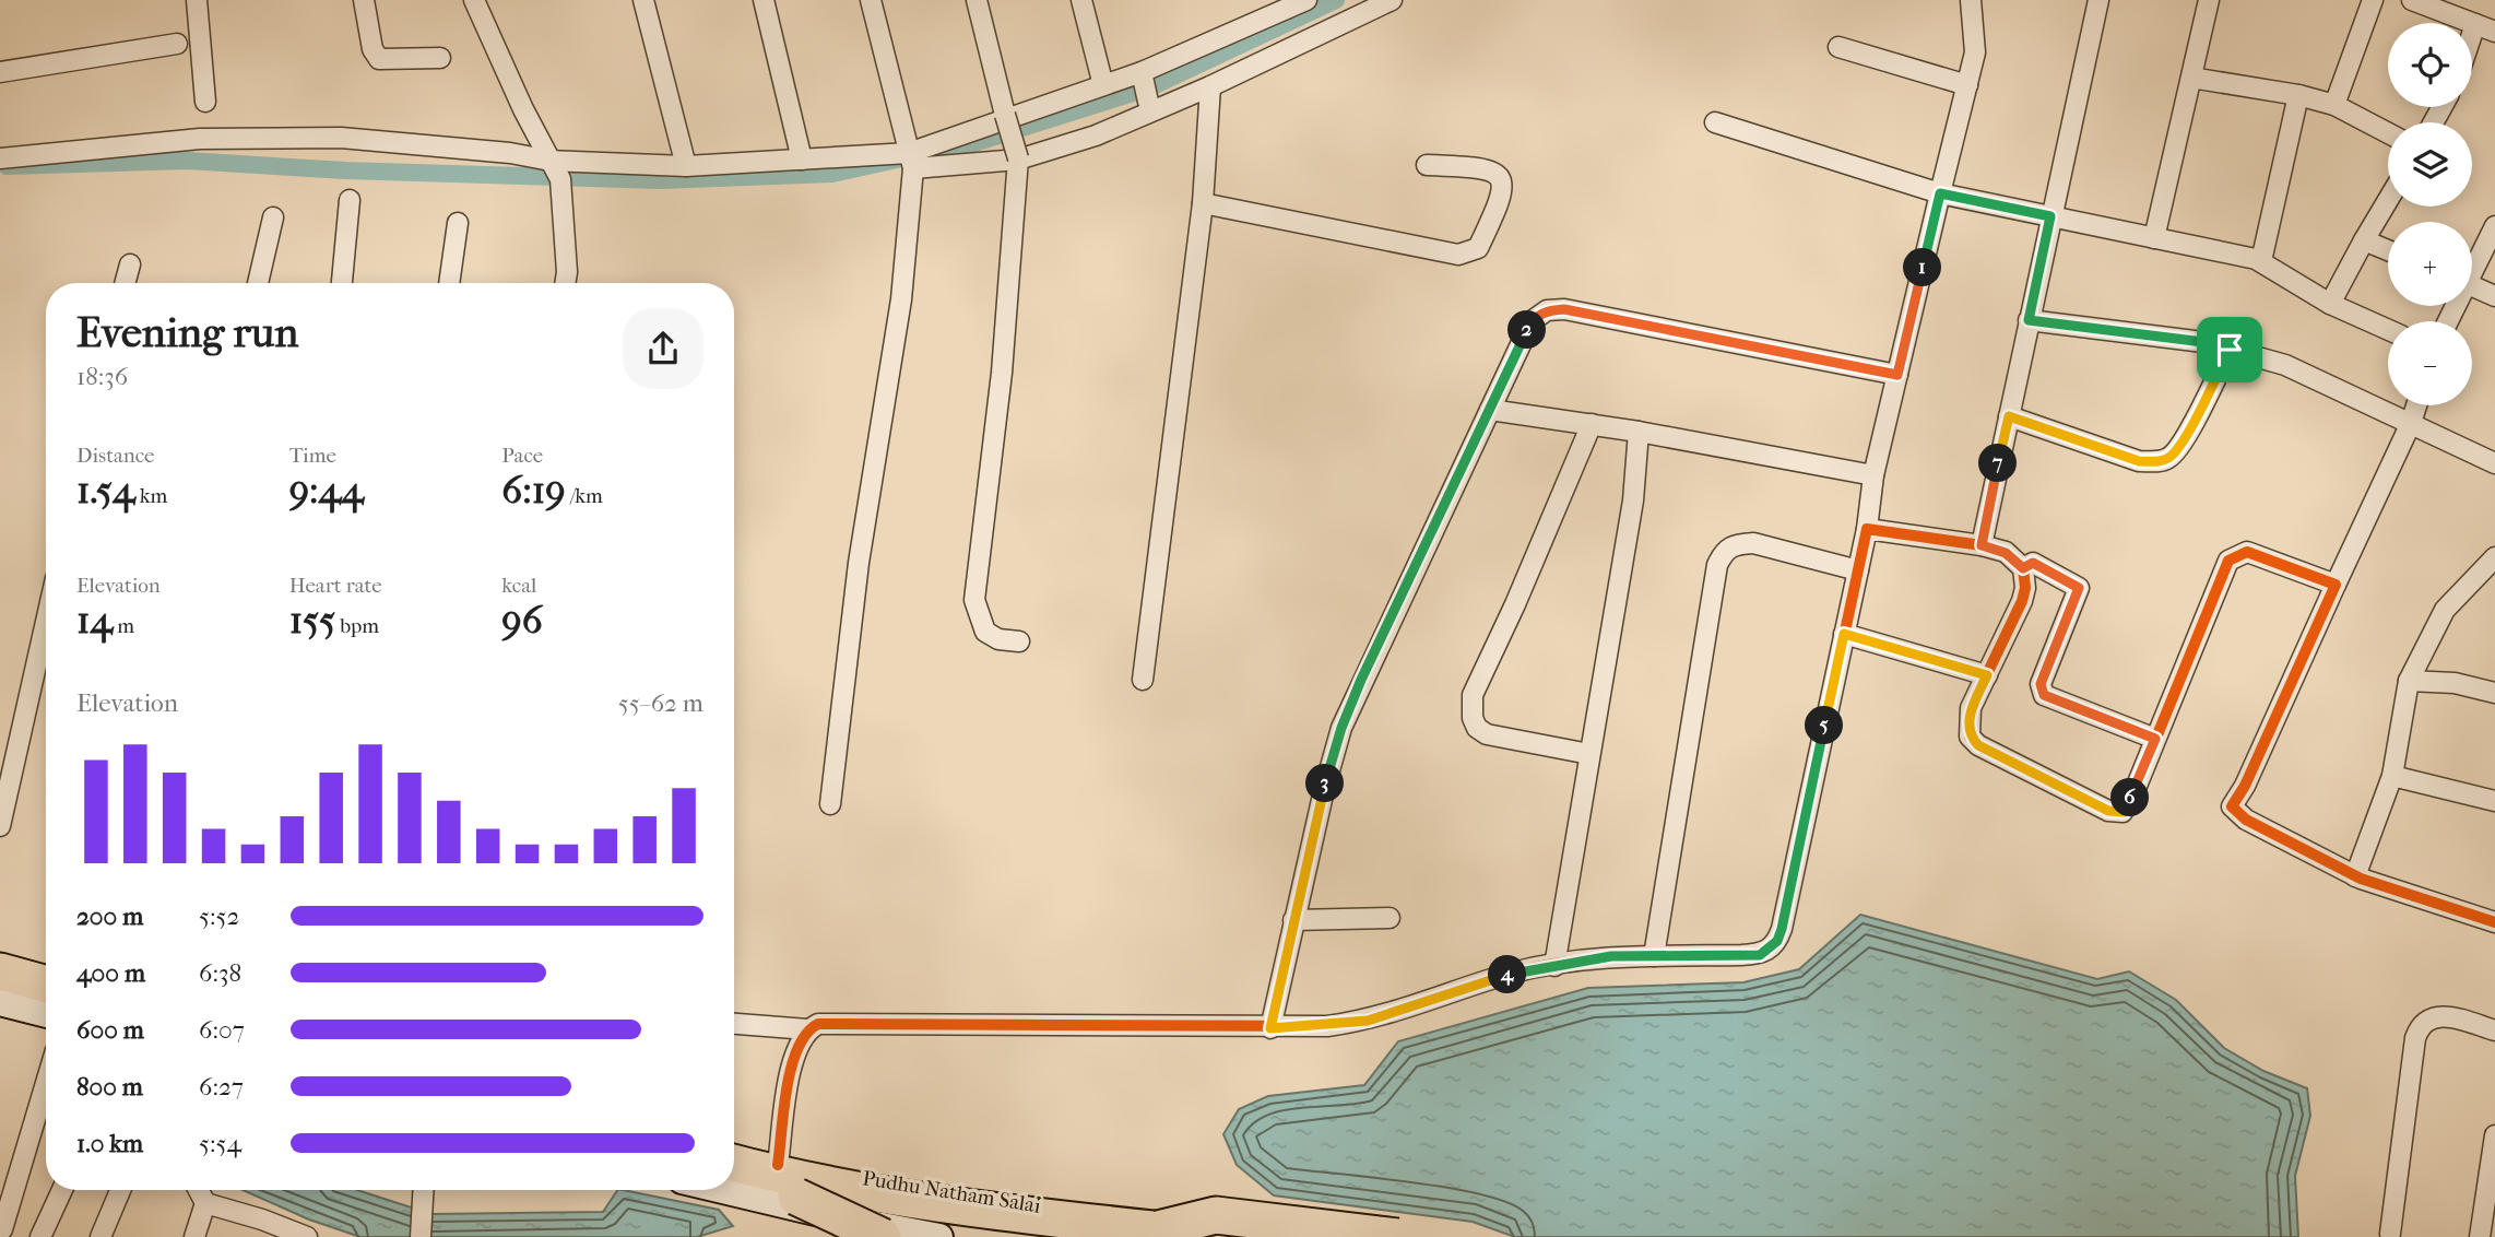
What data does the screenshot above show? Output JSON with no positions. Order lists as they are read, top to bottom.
{
  "streets": {
    "main road": ["Pudhu Natham Salai"]
  },
  "page": {
    "map_buttons": ["+", "−"],
    "pins": [
      "1",
      "2",
      "7",
      "5",
      "3",
      "6",
      "4"
    ],
    "heading": ["Evening run", "18:36"],
    "stats": [
      ["Distance", "1.54 km"],
      ["Time", "9:44"],
      ["Pace", "6:19 /km"],
      ["Elevation", "14 m"],
      ["Heart rate", "155 bpm"],
      ["kcal", "96"]
    ],
    "chart": ["Elevation", "55–62 m"],
    "list": [
      {
        "name": "200 m",
        "note": "5:52"
      },
      {
        "name": "400 m",
        "note": "6:38"
      },
      {
        "name": "600 m",
        "note": "6:07"
      },
      {
        "name": "800 m",
        "note": "6:27"
      },
      {
        "name": "1.0 km",
        "note": "5:54"
      }
    ]
  }
}
